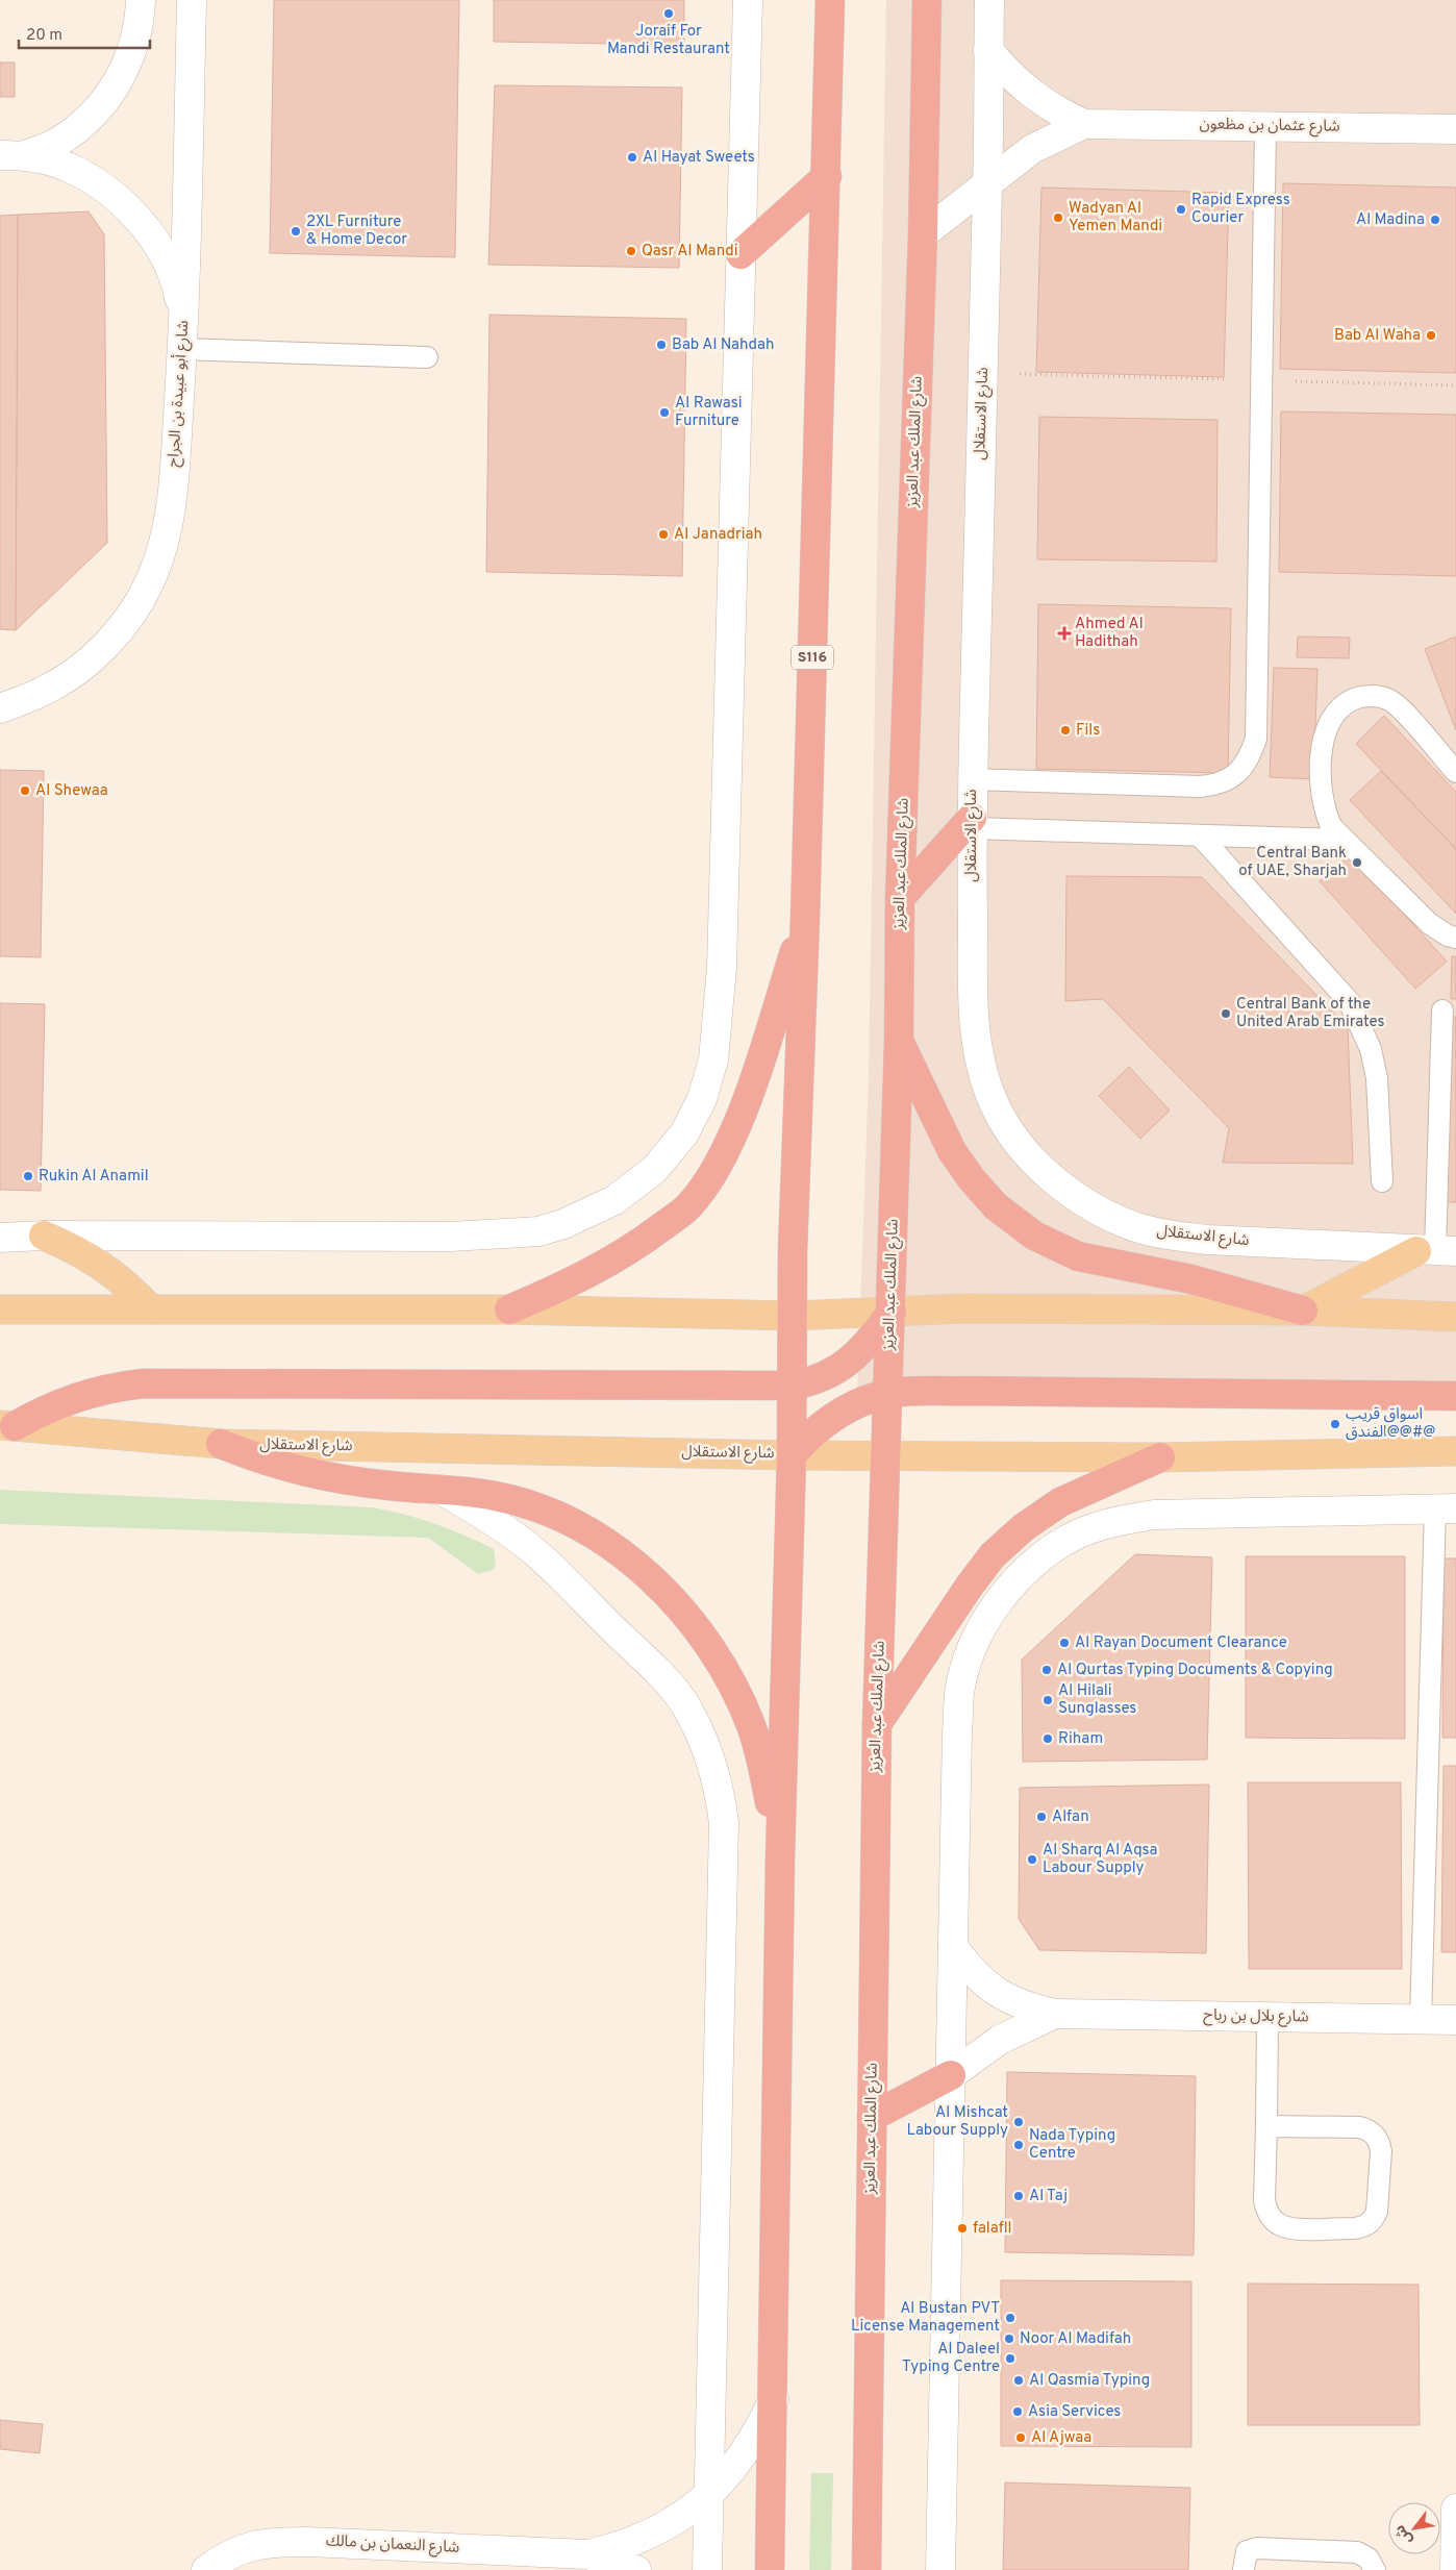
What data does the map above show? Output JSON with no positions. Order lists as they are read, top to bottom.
{
  "streets": {
    "highway": ["شارع الملك عبد العزيز", "S116"],
    "main road": ["شارع الاستقلال"],
    "street": [
      "شارع عثمان بن مظعون",
      "شارع أبو عبيدة بن الجراح",
      "شارع بلال بن رباح",
      "شارع النعمان بن مالك"
    ]
  },
  "crossings": [
    ["شارع عثمان بن مظعون", "شارع الاستقلال"],
    ["شارع عثمان بن مظعون", "شارع الملك عبد العزيز"],
    ["شارع الاستقلال", "شارع الملك عبد العزيز"]
  ],
  "places": {
    "other": [
      "Joraif For Mandi Restaurant",
      "Al Hayat Sweets",
      "Rapid Express Courier",
      "Wadyan Al Yemen Mandi",
      "Al Madina",
      "2XL Furniture & Home Decor",
      "Qasr Al Mandi",
      "Bab Al Waha",
      "Bab Al Nahdah",
      "Al Rawasi Furniture",
      "Al Janadriah",
      "Fils",
      "Al Shewaa",
      "Central Bank of UAE, Sharjah",
      "Central Bank of the United Arab Emirates",
      "Rukin Al Anamil",
      "اسواق قريب الفندق@@#@",
      "Al Rayan Document Clearance",
      "Al Qurtas Typing Documents & Copying",
      "Al Hilali Sunglasses",
      "Riham",
      "Alfan",
      "Al Sharq Al Aqsa Labour Supply",
      "Al Mishcat Labour Supply",
      "Nada Typing Centre",
      "Al Taj",
      "falafll",
      "Al Bustan PVT License Management",
      "Noor Al Madifah",
      "Al Daleel Typing Centre",
      "Al Qasmia Typing",
      "Asia Services",
      "Al Ajwaa"
    ],
    "health": ["Ahmed Al Hadithah"]
  },
  "scale_bar": "20 m",
  "north": "bottom left"
}
